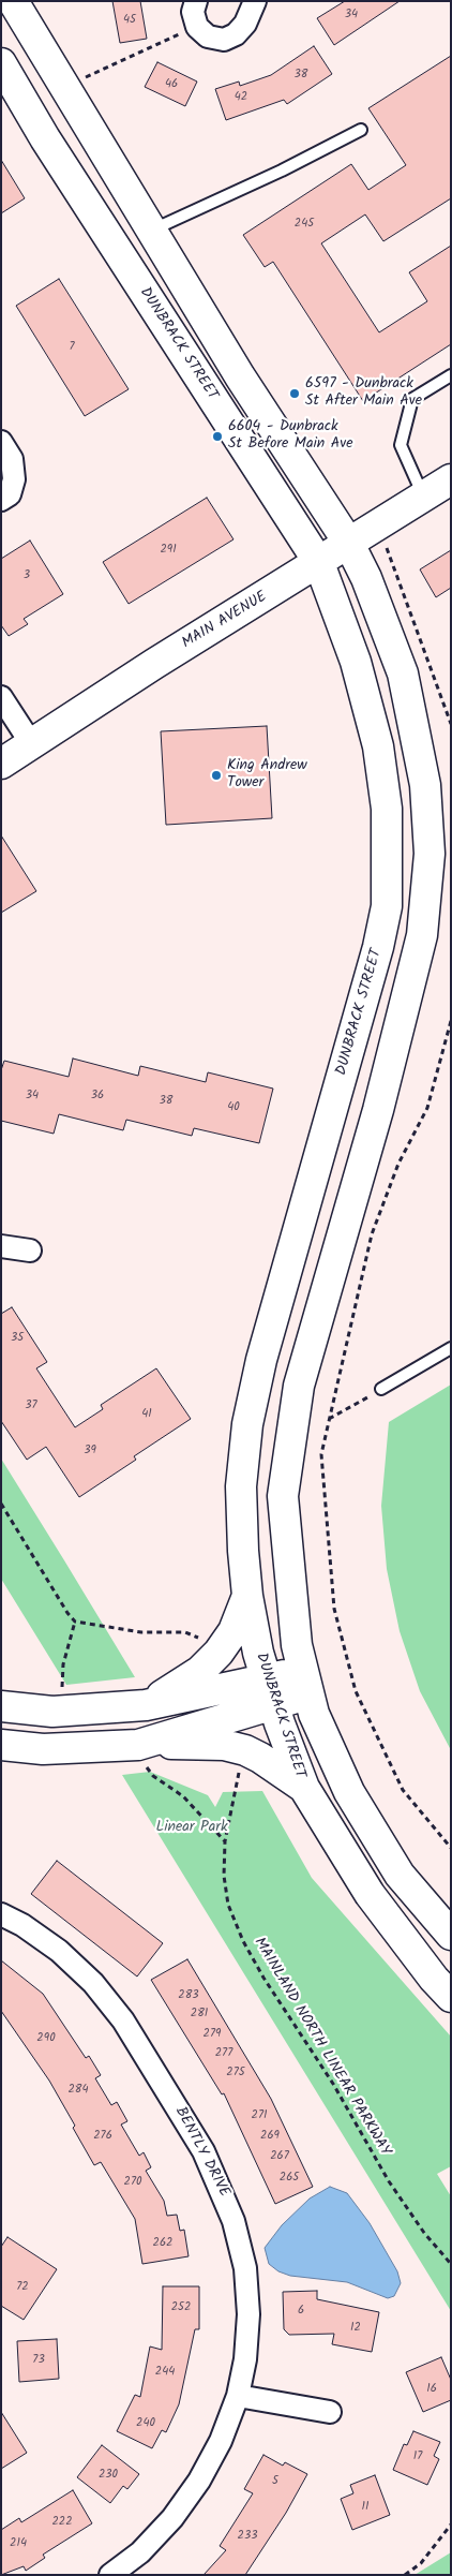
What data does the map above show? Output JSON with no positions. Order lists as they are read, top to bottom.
{
  "streets": {
    "main road": ["DUNBRACK STREET", "MAIN AVENUE"],
    "street": ["BENTLY DRIVE"],
    "path": ["MAINLAND NORTH LINEAR PARKWAY"]
  },
  "crossings": [
    ["DUNBRACK STREET", "MAIN AVENUE"]
  ],
  "parks": ["Linear Park"],
  "places": ["6597 - Dunbrack St After Main Ave", "6604 - Dunbrack St Before Main Ave", "King Andrew Tower"],
  "house_numbers": [
    "34",
    "45",
    "38",
    "46",
    "42",
    "245",
    "7",
    "291",
    "3",
    "34",
    "36",
    "38",
    "40",
    "35",
    "37",
    "41",
    "39",
    "283",
    "281",
    "279",
    "290",
    "277",
    "275",
    "284",
    "271",
    "276",
    "269",
    "267",
    "265",
    "270",
    "262",
    "72",
    "252",
    "6",
    "12",
    "73",
    "244",
    "16",
    "240",
    "17",
    "230",
    "5",
    "11",
    "222",
    "233",
    "214"
  ]
}
